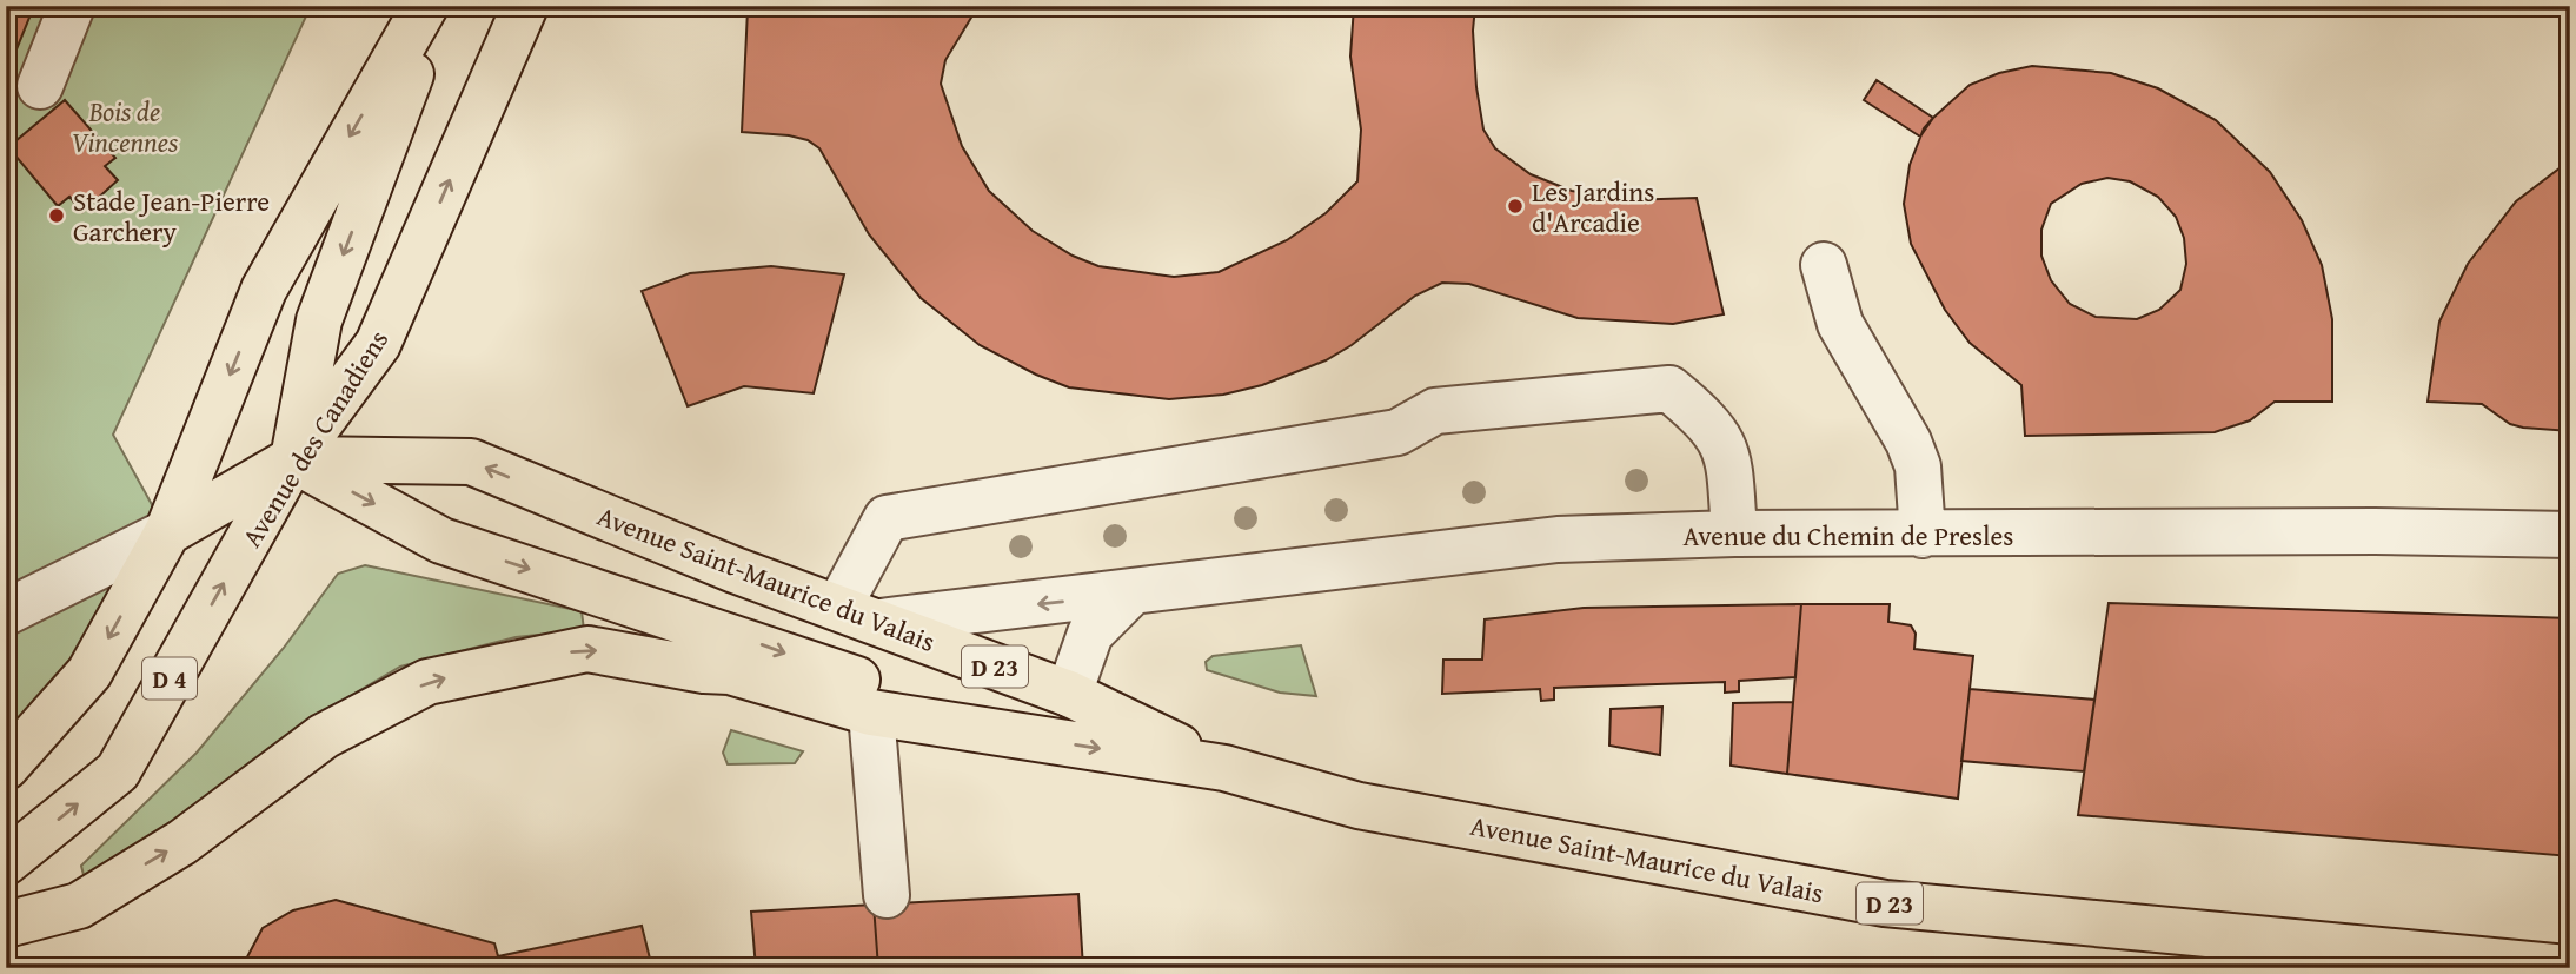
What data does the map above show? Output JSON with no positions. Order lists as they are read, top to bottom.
{
  "streets": {
    "main road": [
      "Avenue des Canadiens",
      "Avenue Saint-Maurice du Valais",
      "D 23",
      "D 4"
    ],
    "street": ["Avenue du Chemin de Presles"]
  },
  "crossings": [
    ["Avenue des Canadiens", "Avenue Saint-Maurice du Valais"],
    ["Avenue du Chemin de Presles", "Avenue Saint-Maurice du Valais"]
  ],
  "parks": ["Bois de Vincennes"],
  "places": ["Les Jardins d'Arcadie", "Stade Jean-Pierre Garchery"]
}
